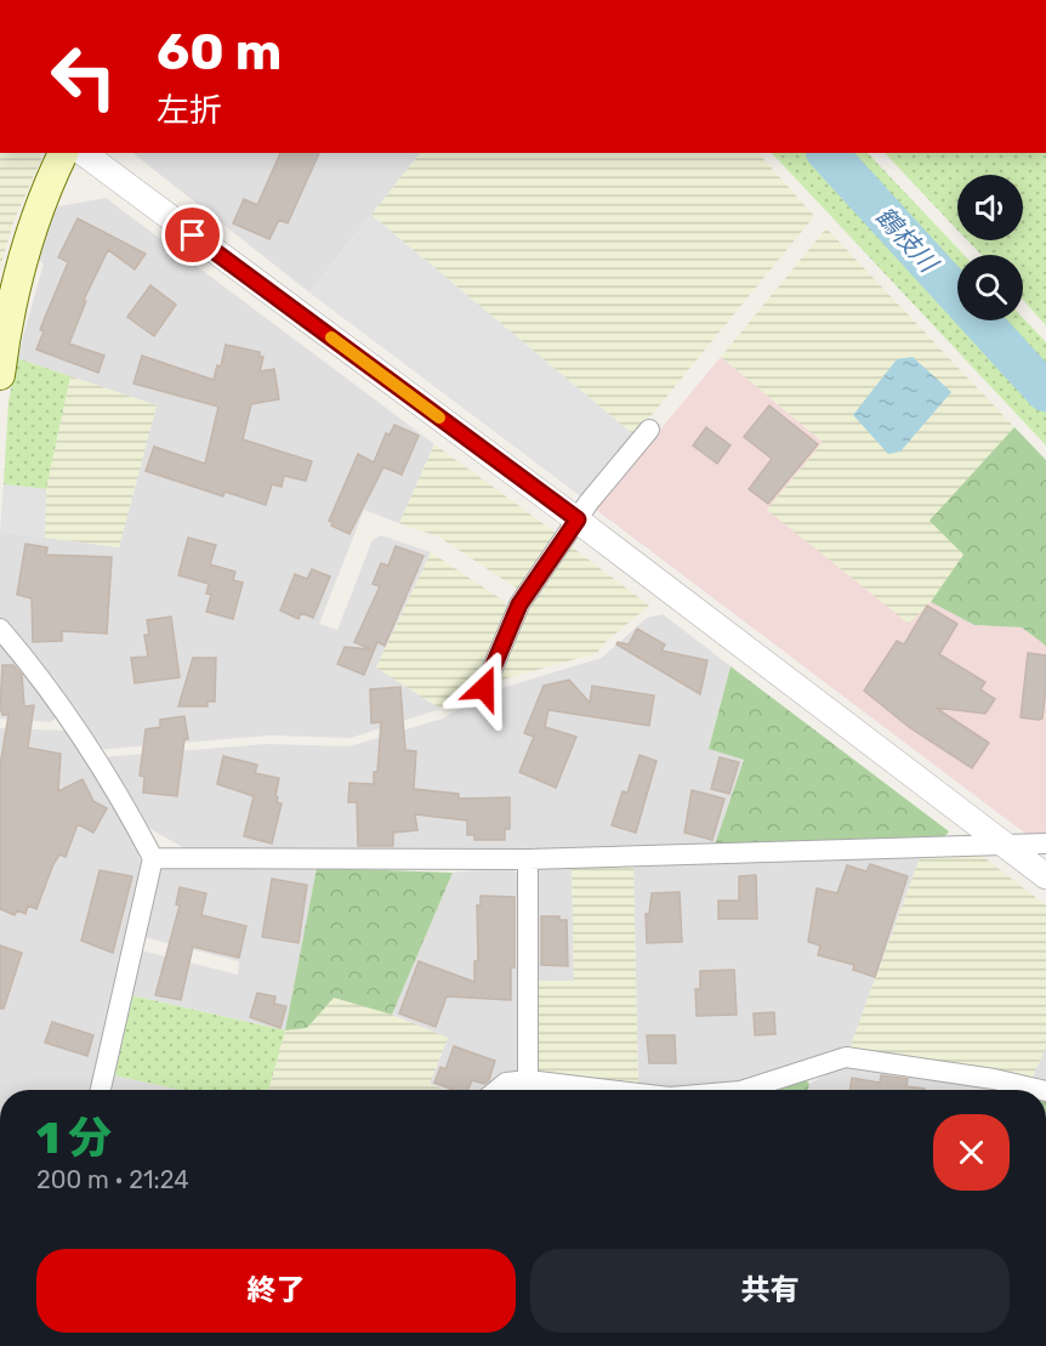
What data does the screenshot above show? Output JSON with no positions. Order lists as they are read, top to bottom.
{
  "water": ["鶴枝川"],
  "page": {
    "turn": ["60 m", "左折"],
    "heading": ["1 分", "200 m · 21:24"],
    "buttons": ["終了", "共有"]
  }
}
